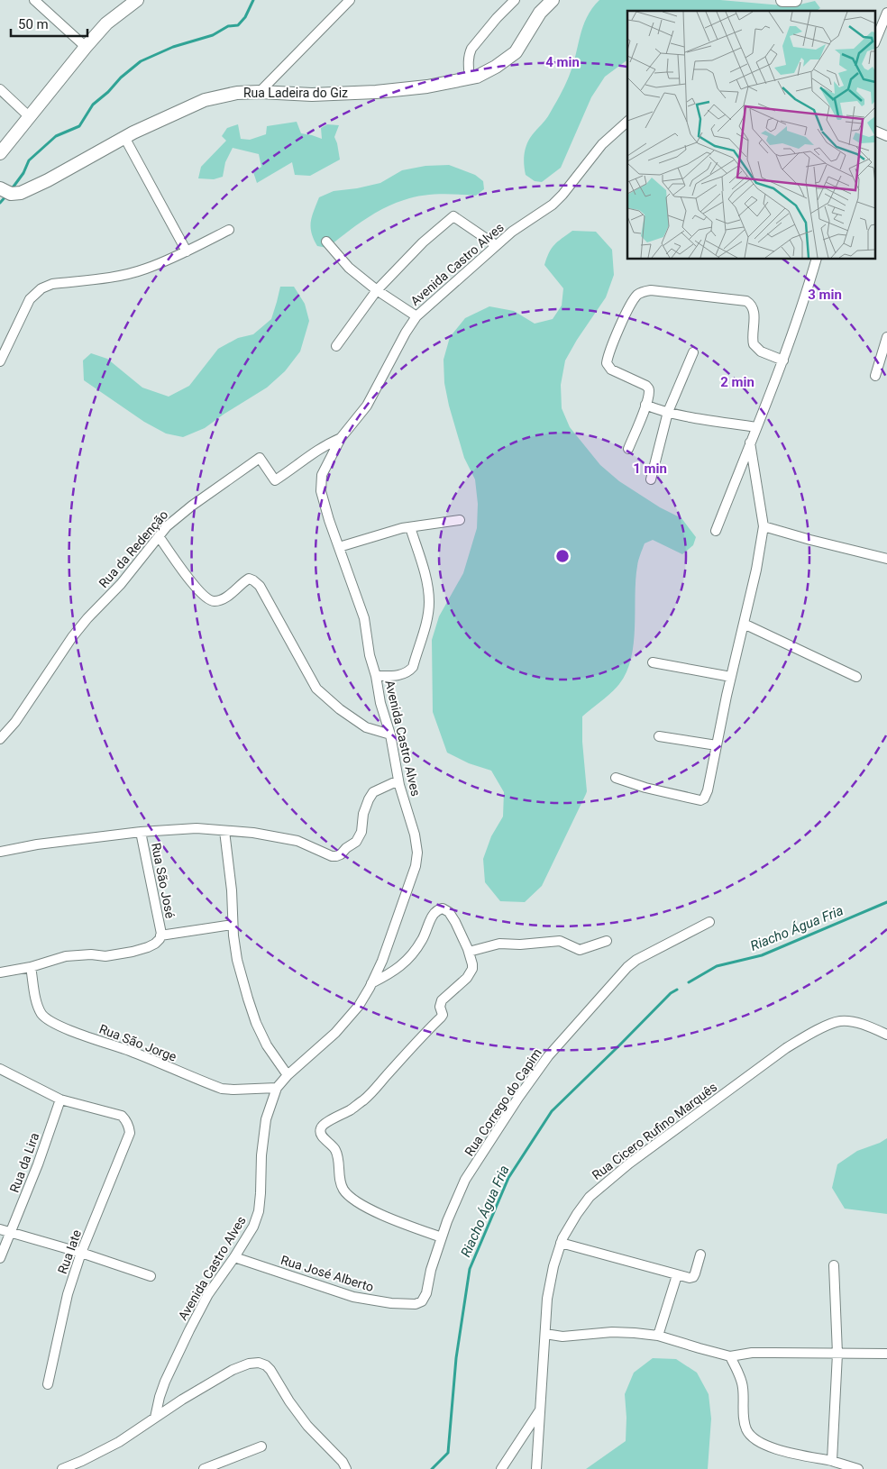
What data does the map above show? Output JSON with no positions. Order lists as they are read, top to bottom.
{
  "streets": {
    "street": [
      "Rua Ladeira do Giz",
      "Avenida Castro Alves",
      "Rua da Redenção",
      "Rua São José",
      "Rua São Jorge",
      "Rua Corrego do Capim",
      "Rua Cicero Rufino Marquês",
      "Rua da Lira",
      "Rua Iate",
      "Rua José Alberto"
    ]
  },
  "crossings": [
    ["Avenida Castro Alves", "Rua da Redenção"],
    ["Avenida Castro Alves", "Rua São Jorge"],
    ["Avenida Castro Alves", "Rua José Alberto"],
    ["Rua Corrego do Capim", "Rua José Alberto"],
    ["Rua da Lira", "Rua Iate"]
  ],
  "water": ["Riacho Água Fria"],
  "scale_bar": "50 m",
  "rings": [
    "4 min",
    "3 min",
    "2 min",
    "1 min"
  ]
}
